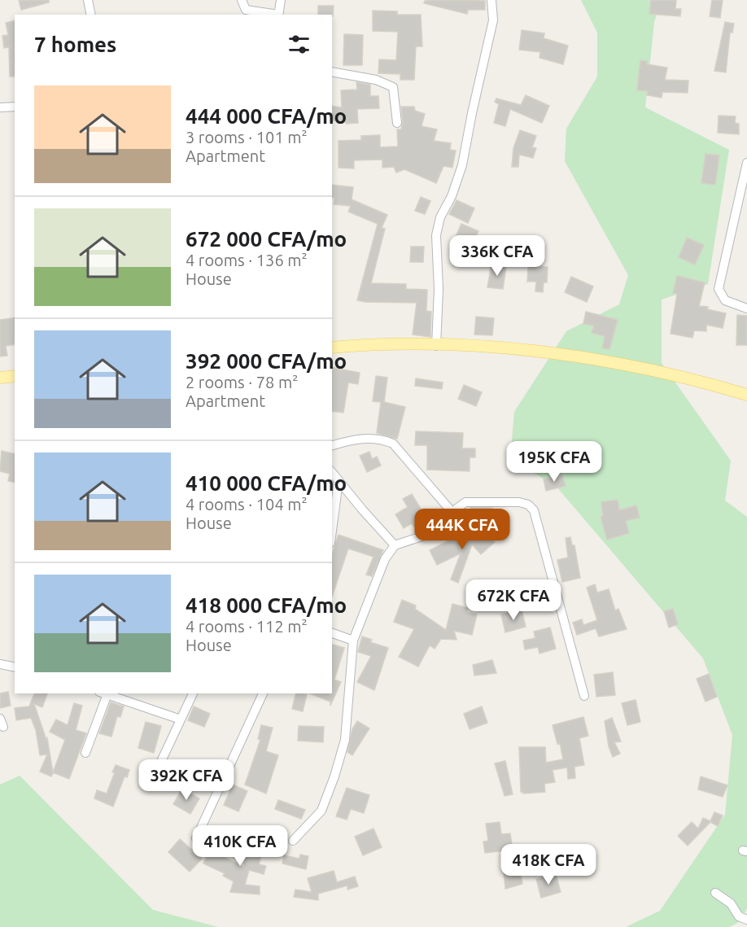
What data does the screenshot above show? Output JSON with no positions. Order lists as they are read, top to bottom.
{
  "page": {
    "heading": "7 homes",
    "list": [
      {
        "name": "444 000 CFA/mo",
        "note": "3 rooms · 101 m² · Apartment"
      },
      {
        "name": "672 000 CFA/mo",
        "note": "4 rooms · 136 m² · House"
      },
      {
        "name": "392 000 CFA/mo",
        "note": "2 rooms · 78 m² · Apartment"
      },
      {
        "name": "410 000 CFA/mo",
        "note": "4 rooms · 104 m² · House"
      },
      {
        "name": "418 000 CFA/mo",
        "note": "4 rooms · 112 m² · House"
      }
    ],
    "price": [
      "336K CFA",
      "195K CFA",
      "444K CFA",
      "672K CFA",
      "392K CFA",
      "410K CFA",
      "418K CFA"
    ]
  }
}
